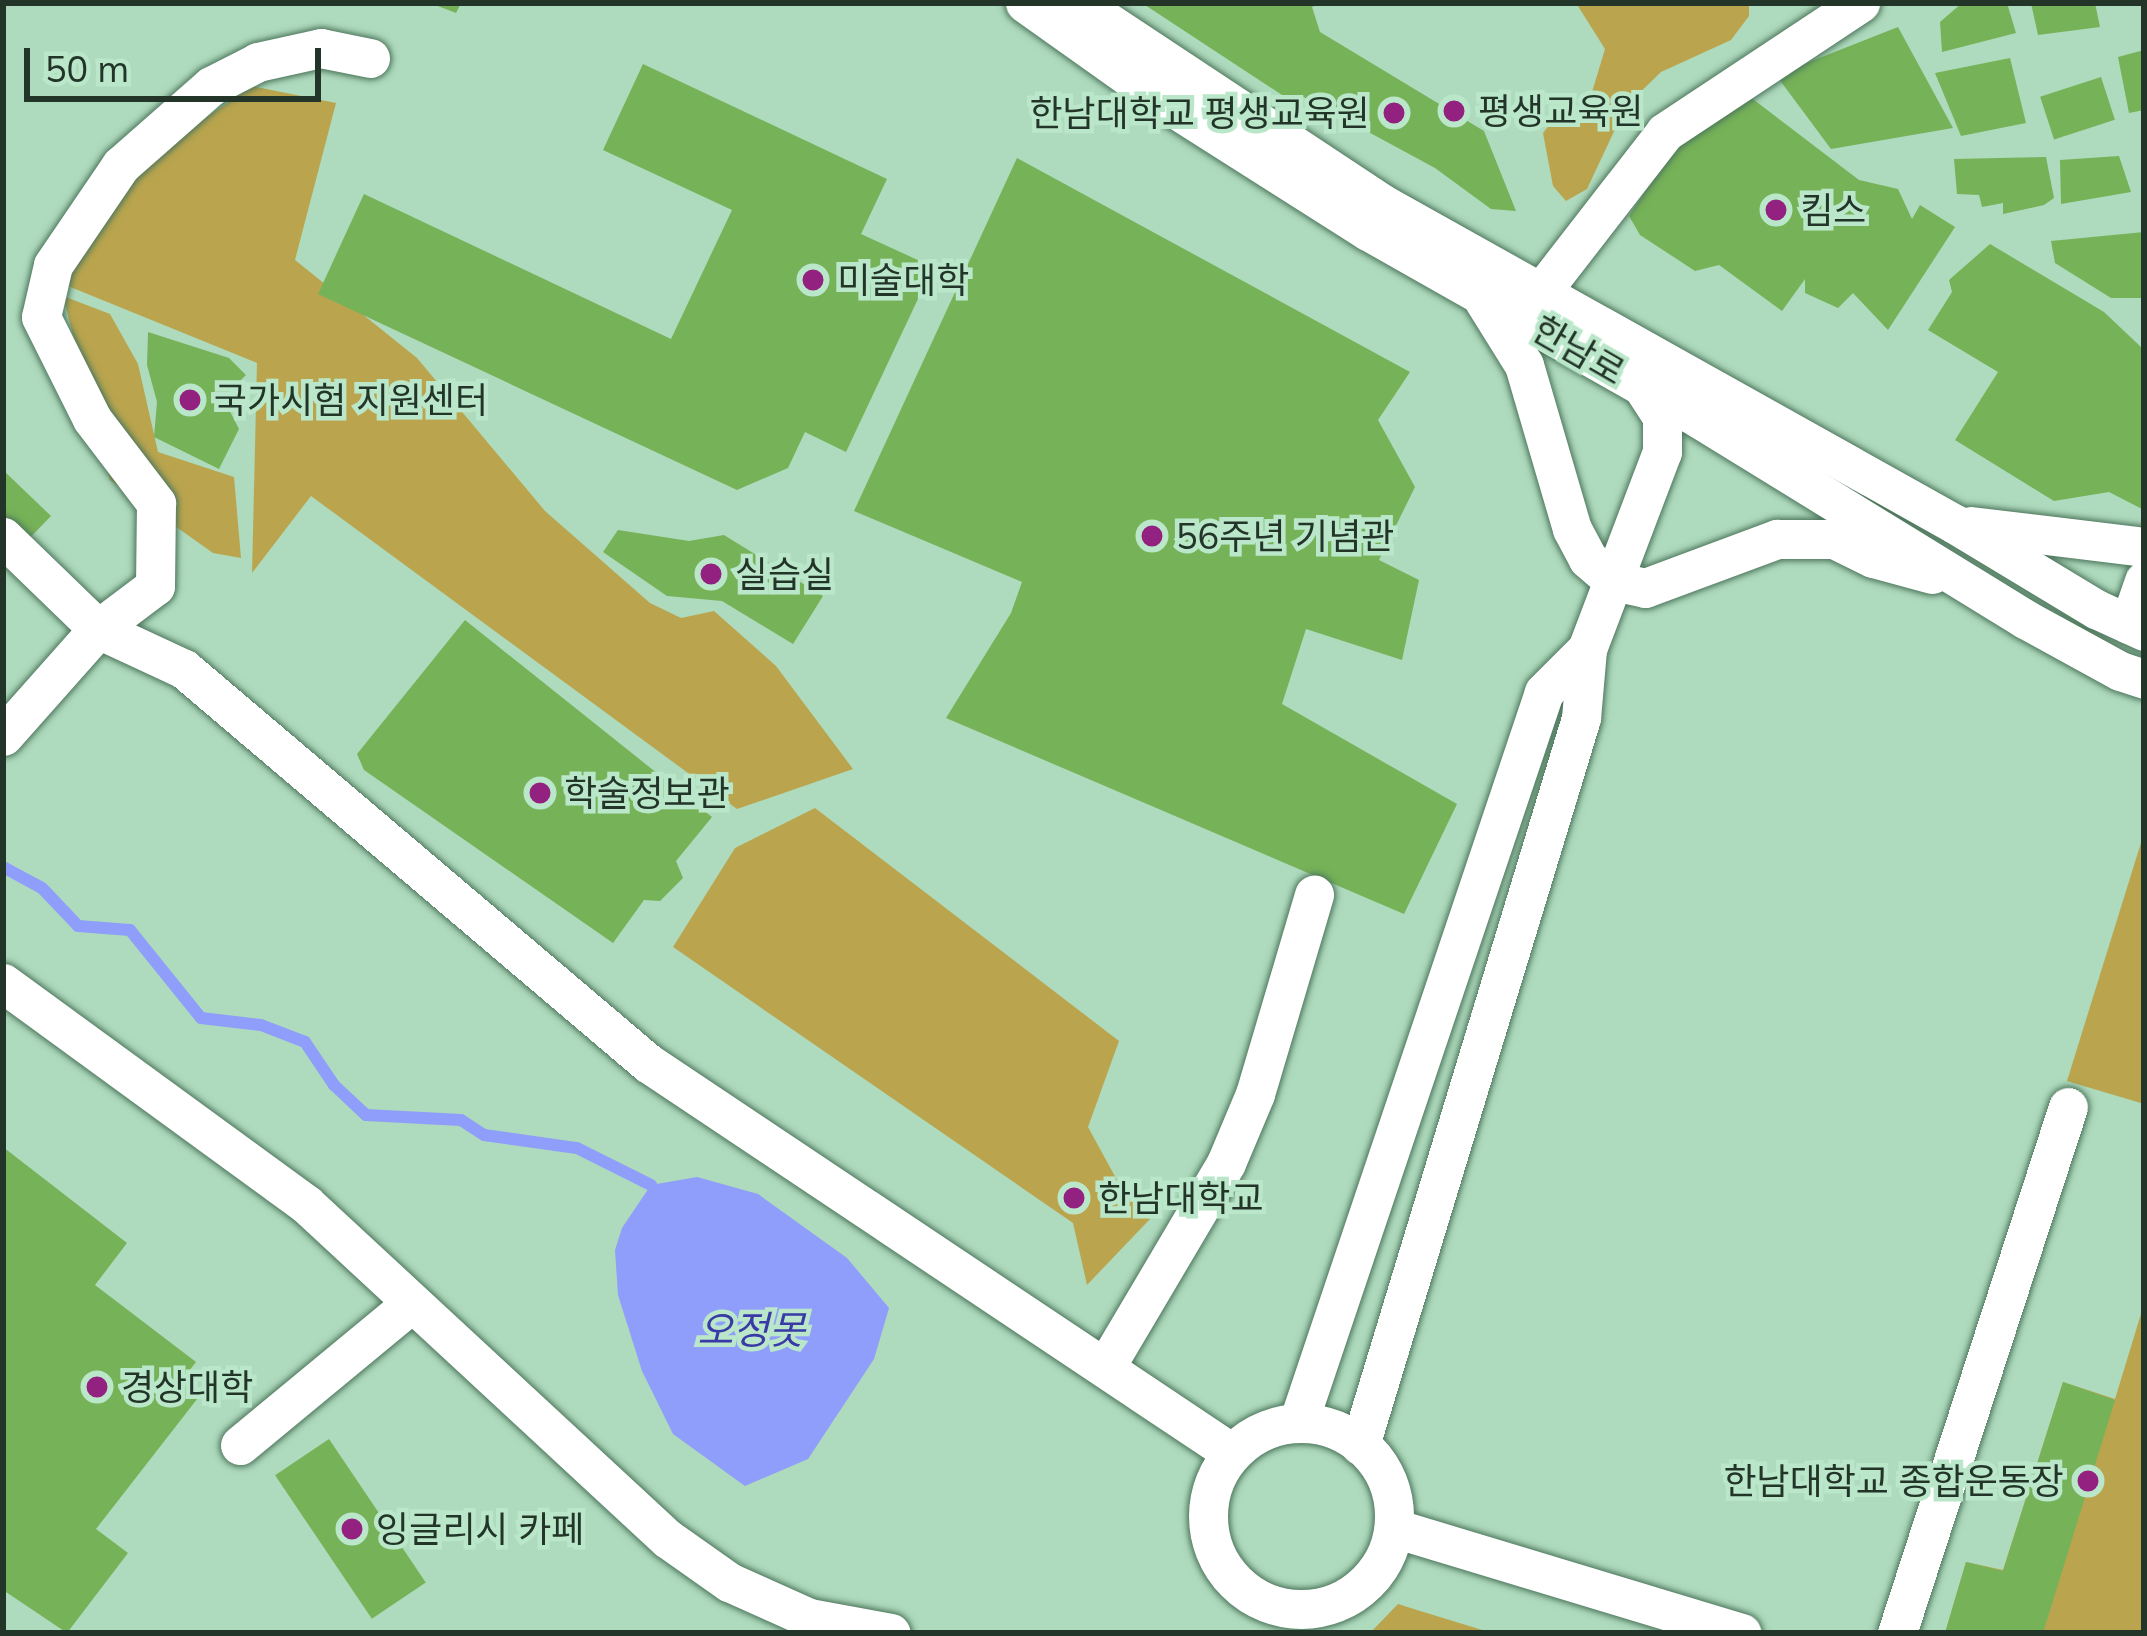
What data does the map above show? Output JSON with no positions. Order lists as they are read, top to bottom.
{
  "streets": {
    "street": ["한남로"]
  },
  "water": ["오정못"],
  "places": [
    "평생교육원",
    "한남대학교 평생교육원",
    "킴스",
    "미술대학",
    "국가시험 지원센터",
    "56주년 기념관",
    "실습실",
    "학술정보관",
    "한남대학교",
    "경상대학",
    "한남대학교 종합운동장",
    "잉글리시 카페"
  ],
  "scale_bar": "50 m"
}
